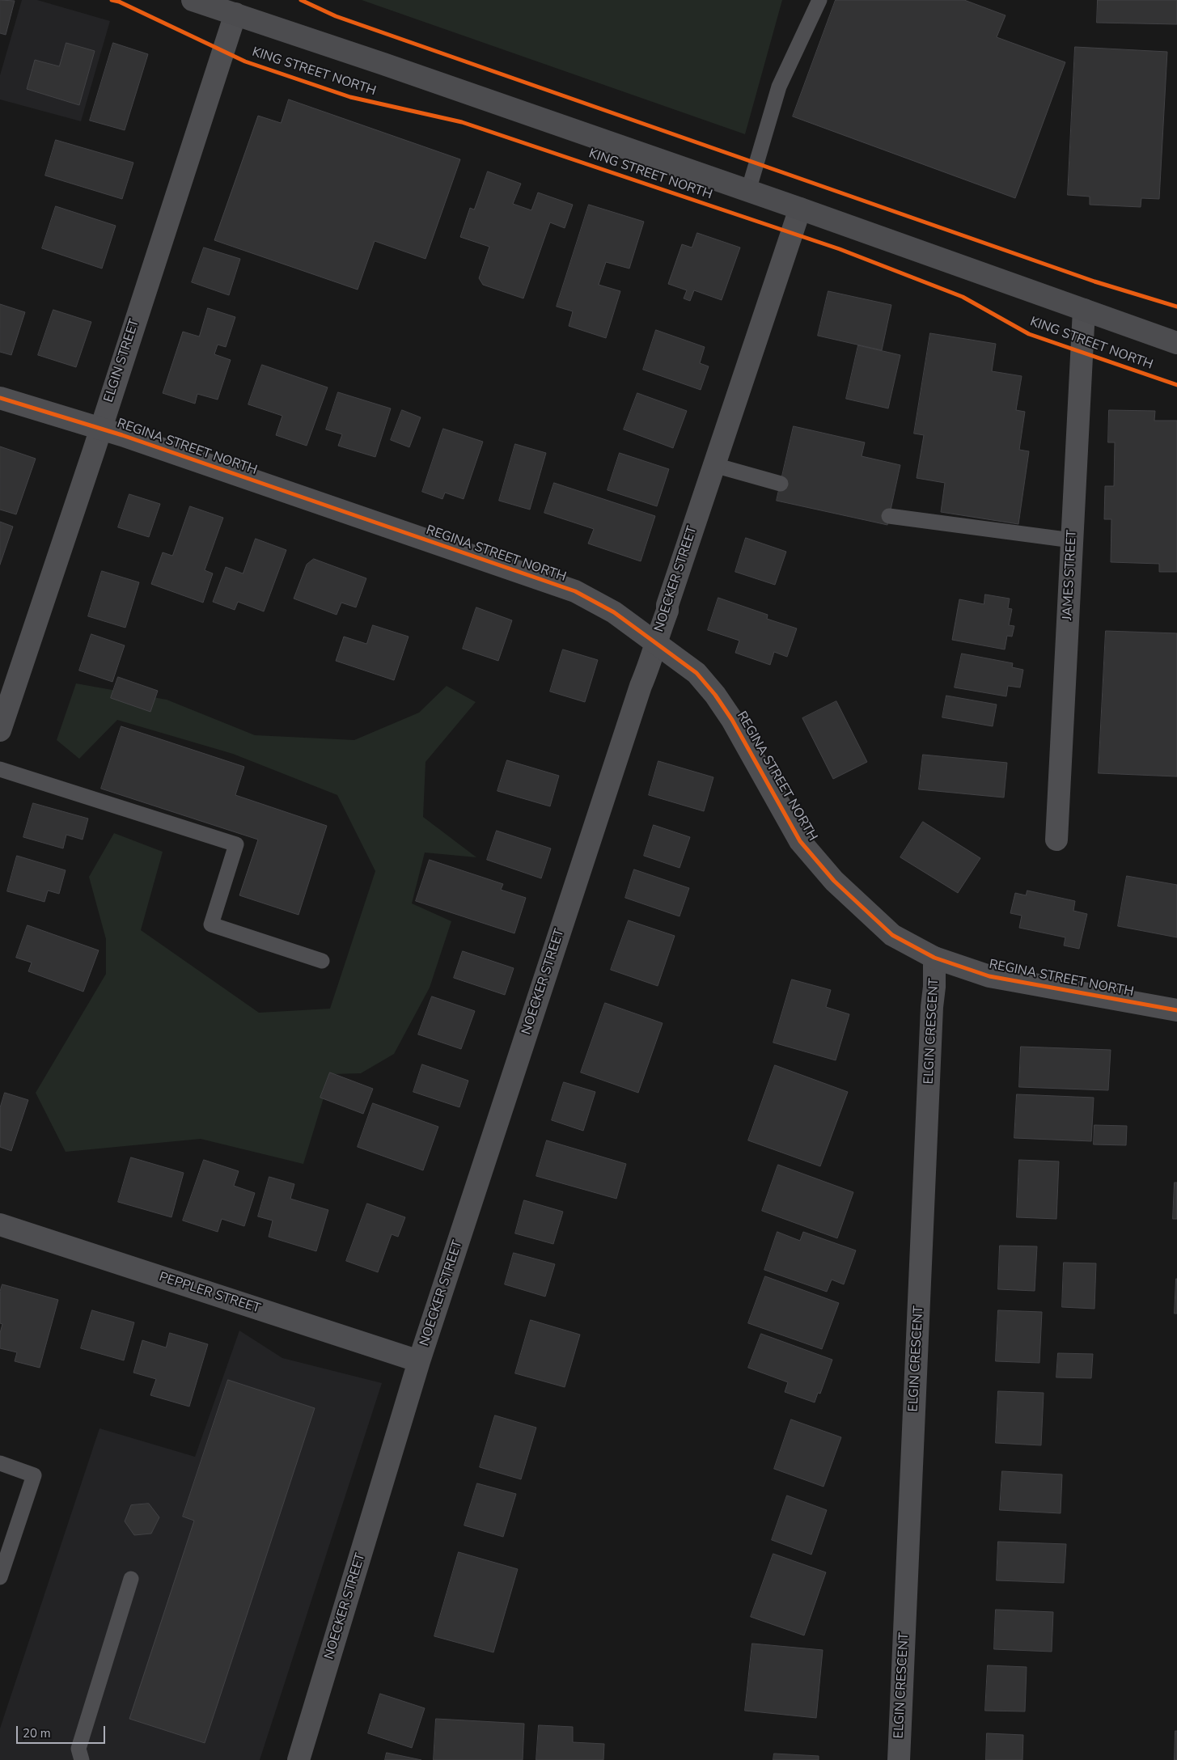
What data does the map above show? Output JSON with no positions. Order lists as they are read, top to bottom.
{
  "streets": {
    "main road": ["KING STREET NORTH"],
    "street": [
      "ELGIN STREET",
      "REGINA STREET NORTH",
      "JAMES STREET",
      "NOECKER STREET",
      "ELGIN CRESCENT",
      "PEPPLER STREET"
    ]
  },
  "crossings": [
    ["KING STREET NORTH", "ELGIN STREET"],
    ["KING STREET NORTH", "JAMES STREET"],
    ["KING STREET NORTH", "NOECKER STREET"],
    ["ELGIN STREET", "REGINA STREET NORTH"],
    ["REGINA STREET NORTH", "NOECKER STREET"],
    ["REGINA STREET NORTH", "ELGIN CRESCENT"],
    ["NOECKER STREET", "PEPPLER STREET"]
  ],
  "scale_bar": "20 m"
}
